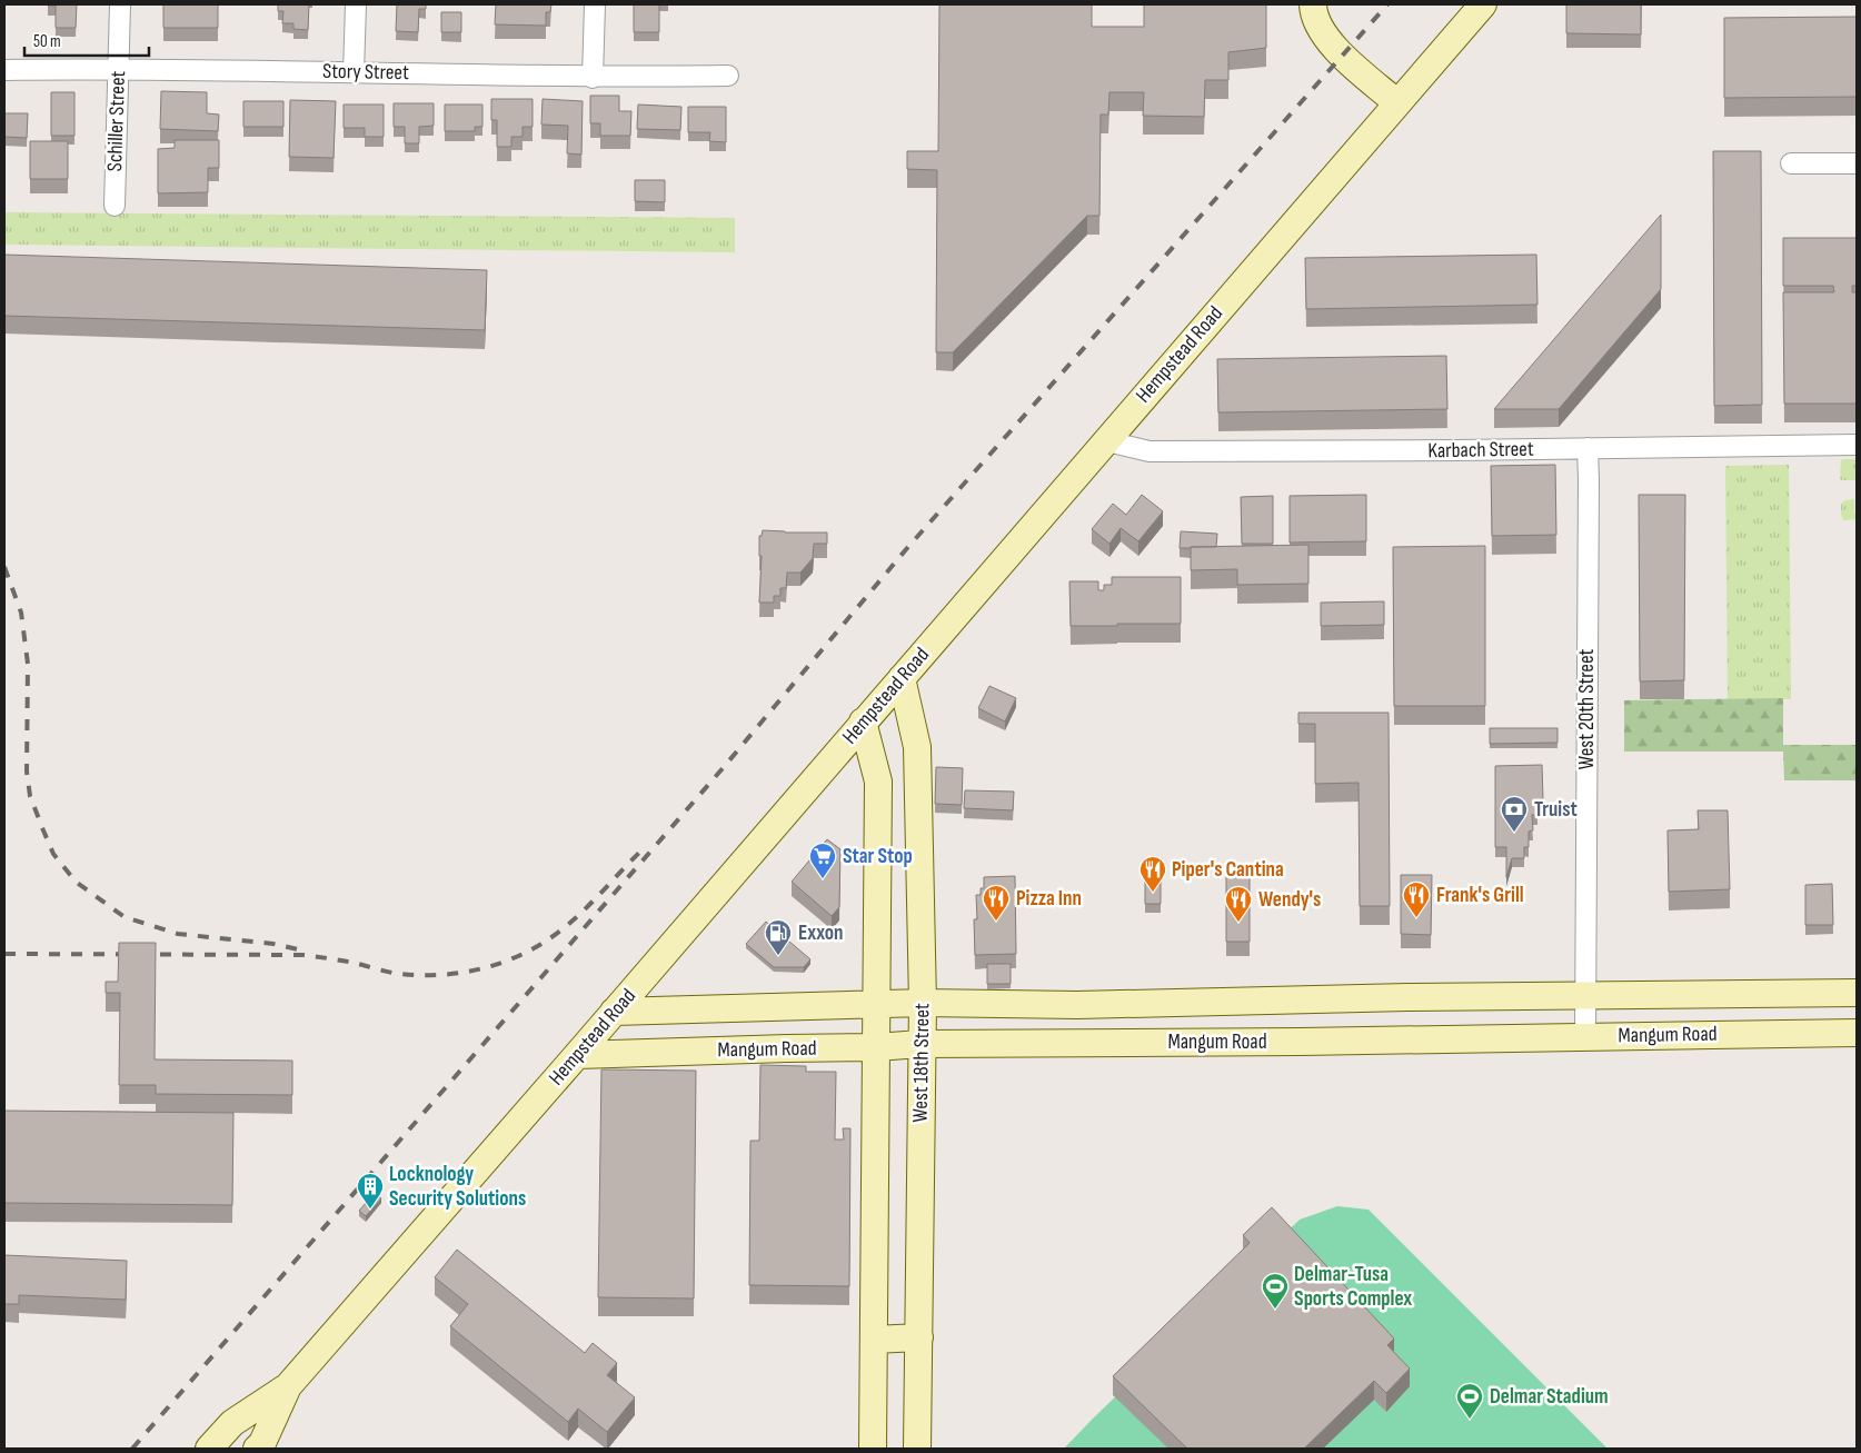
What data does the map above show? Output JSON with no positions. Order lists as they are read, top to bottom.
{
  "streets": {
    "main road": ["Hempstead Road", "Mangum Road", "West 18th Street"],
    "street": [
      "Story Street",
      "Schiller Street",
      "Karbach Street",
      "West 20th Street"
    ]
  },
  "crossings": [
    ["Story Street", "Schiller Street"],
    ["Hempstead Road", "Karbach Street"],
    ["Hempstead Road", "Mangum Road"],
    ["Hempstead Road", "West 18th Street"],
    ["Karbach Street", "West 20th Street"],
    ["West 20th Street", "Mangum Road"],
    ["Mangum Road", "West 18th Street"]
  ],
  "places": {
    "bank": ["Truist"],
    "supermarket": ["Star Stop"],
    "restaurant": [
      "Piper's Cantina",
      "Frank's Grill",
      "Pizza Inn",
      "Wendy's"
    ],
    "fuel station": ["Exxon"],
    "building": ["Locknology Security Solutions"],
    "sports": ["Delmar-Tusa Sports Complex", "Delmar Stadium"]
  },
  "scale_bar": "50 m"
}
